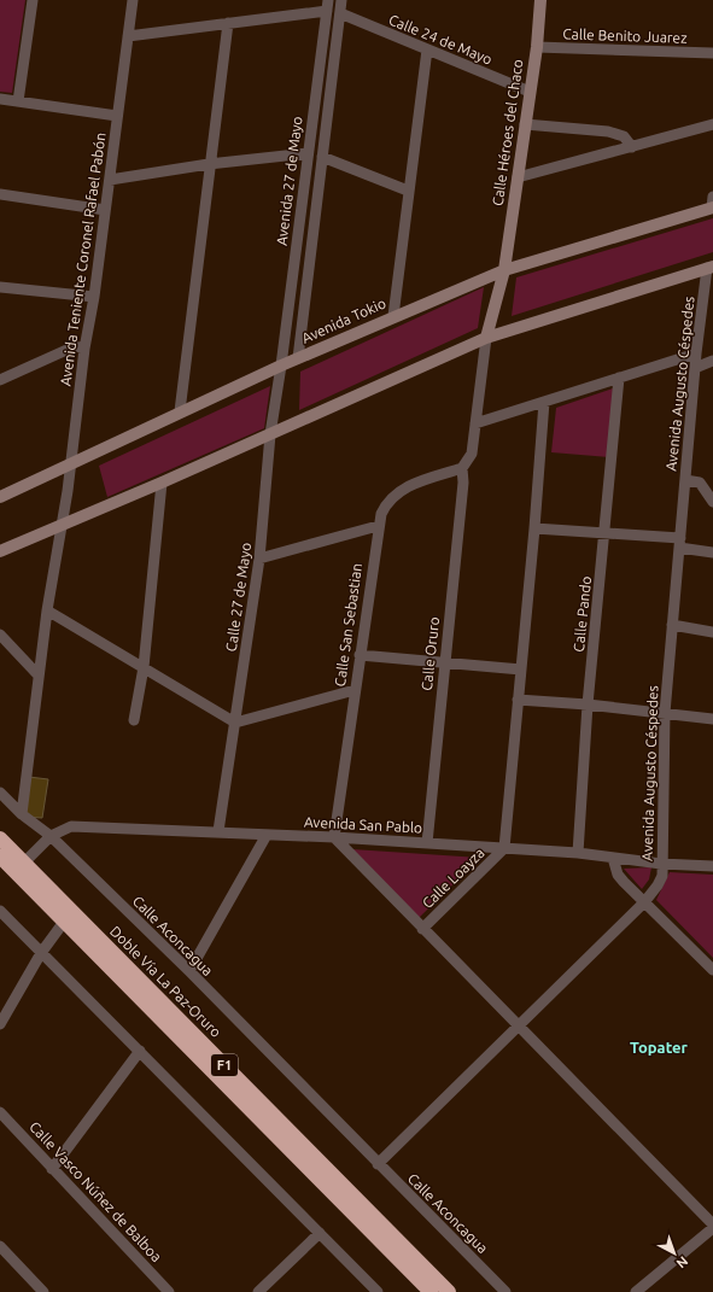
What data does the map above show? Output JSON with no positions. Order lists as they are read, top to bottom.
{
  "streets": {
    "highway": ["Doble Vía La Paz-Oruro", "F1"],
    "street": [
      "Calle Benito Juarez",
      "Calle 24 de Mayo",
      "Calle Héroes del Chaco",
      "Avenida 27 de Mayo",
      "Avenida Teniente Coronel Rafael Pabón",
      "Avenida Tokio",
      "Avenida Augusto Céspedes",
      "Calle 27 de Mayo",
      "Calle Pando",
      "Calle San Sebastian",
      "Calle Oruro",
      "Avenida San Pablo",
      "Calle Loayza",
      "Calle Aconcagua",
      "Calle Vasco Núñez de Balboa"
    ]
  },
  "crossings": [
    ["Calle Benito Juarez", "Calle Héroes del Chaco"],
    ["Calle 24 de Mayo", "Calle Héroes del Chaco"],
    ["Calle 24 de Mayo", "Avenida 27 de Mayo"],
    ["Calle Héroes del Chaco", "Avenida Tokio"],
    ["Avenida 27 de Mayo", "Avenida Tokio"],
    ["Avenida 27 de Mayo", "Calle 27 de Mayo"],
    ["Avenida Teniente Coronel Rafael Pabón", "Avenida Tokio"],
    ["Avenida Tokio", "Calle 27 de Mayo"],
    ["Avenida Augusto Céspedes", "Avenida San Pablo"],
    ["Avenida Augusto Céspedes", "Calle Aconcagua"],
    ["Calle 27 de Mayo", "Avenida San Pablo"],
    ["Calle Pando", "Avenida San Pablo"],
    ["Calle San Sebastian", "Calle Oruro"],
    ["Calle San Sebastian", "Avenida San Pablo"],
    ["Calle Oruro", "Avenida San Pablo"],
    ["Avenida San Pablo", "Calle Loayza"],
    ["Avenida San Pablo", "Calle Aconcagua"],
    ["Avenida San Pablo", "Doble Vía La Paz-Oruro"]
  ],
  "districts": ["Topater"],
  "north": "bottom right"
}
